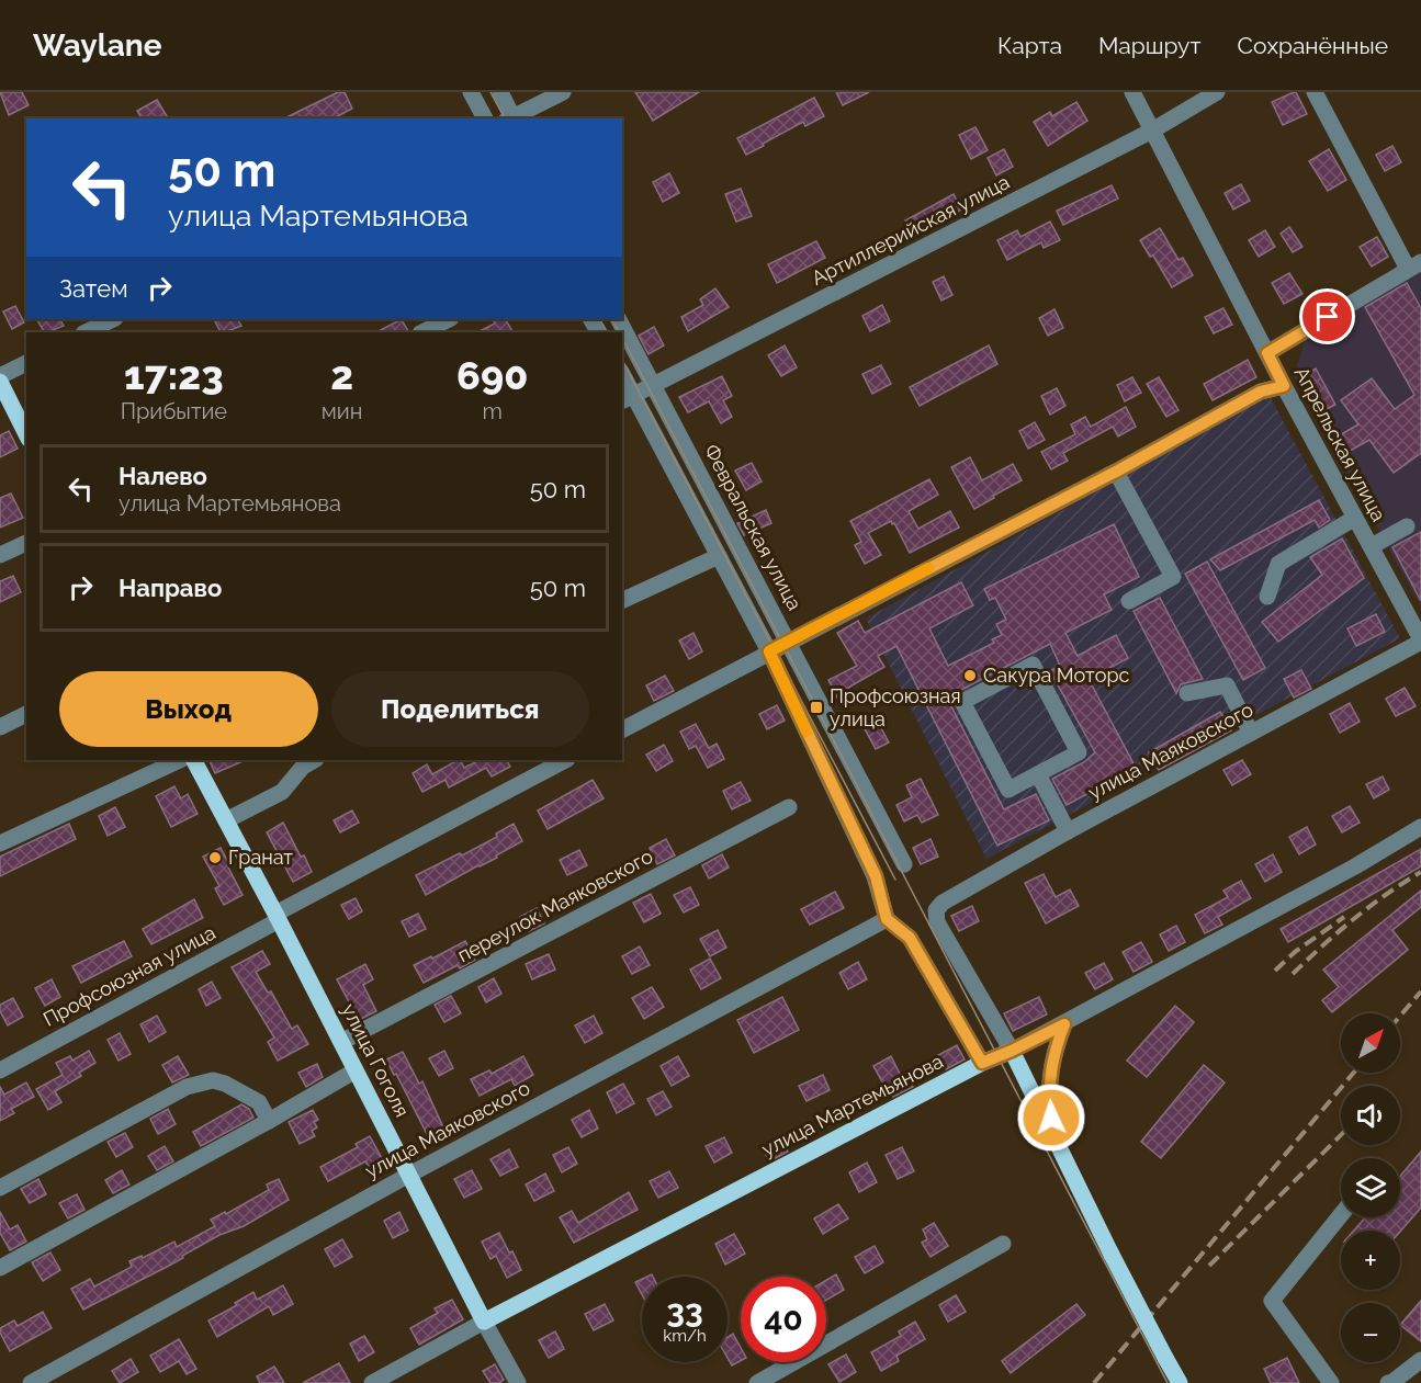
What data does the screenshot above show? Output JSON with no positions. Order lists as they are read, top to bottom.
{
  "streets": {
    "main road": ["улица Гоголя", "улица Мартемьянова"],
    "street": [
      "Артиллерийская улица",
      "Апрельская улица",
      "Февральская улица",
      "улица Маяковского",
      "переулок Маяковского",
      "Профсоюзная улица"
    ]
  },
  "crossings": [
    ["Артиллерийская улица", "Апрельская улица"],
    ["Артиллерийская улица", "Февральская улица"],
    ["Апрельская улица", "улица Маяковского"],
    ["улица Маяковского", "улица Гоголя"],
    ["улица Маяковского", "улица Мартемьянова"],
    ["переулок Маяковского", "улица Гоголя"],
    ["Профсоюзная улица", "улица Гоголя"],
    ["улица Гоголя", "улица Мартемьянова"]
  ],
  "places": {
    "other": ["Сакура Моторс", "Гранат"],
    "transit": ["Профсоюзная улица"]
  },
  "north": "top right",
  "page": {
    "header": "Waylane",
    "nav": ["Карта", "Маршрут", "Сохранённые"],
    "turn": ["50 m", "улица Мартемьянова"],
    "then": "Затем",
    "eta": [
      "17:23",
      "Прибытие",
      "2",
      "мин",
      "690",
      "m"
    ],
    "list": [
      {
        "name": "Налево",
        "note": "улица Мартемьянова",
        "value": "50 m"
      },
      {
        "name": "Направо",
        "value": "50 m"
      }
    ],
    "buttons": ["Выход", "Поделиться"],
    "map_buttons": ["+", "−"],
    "speed": "33 km/h",
    "limit": "40"
  }
}
